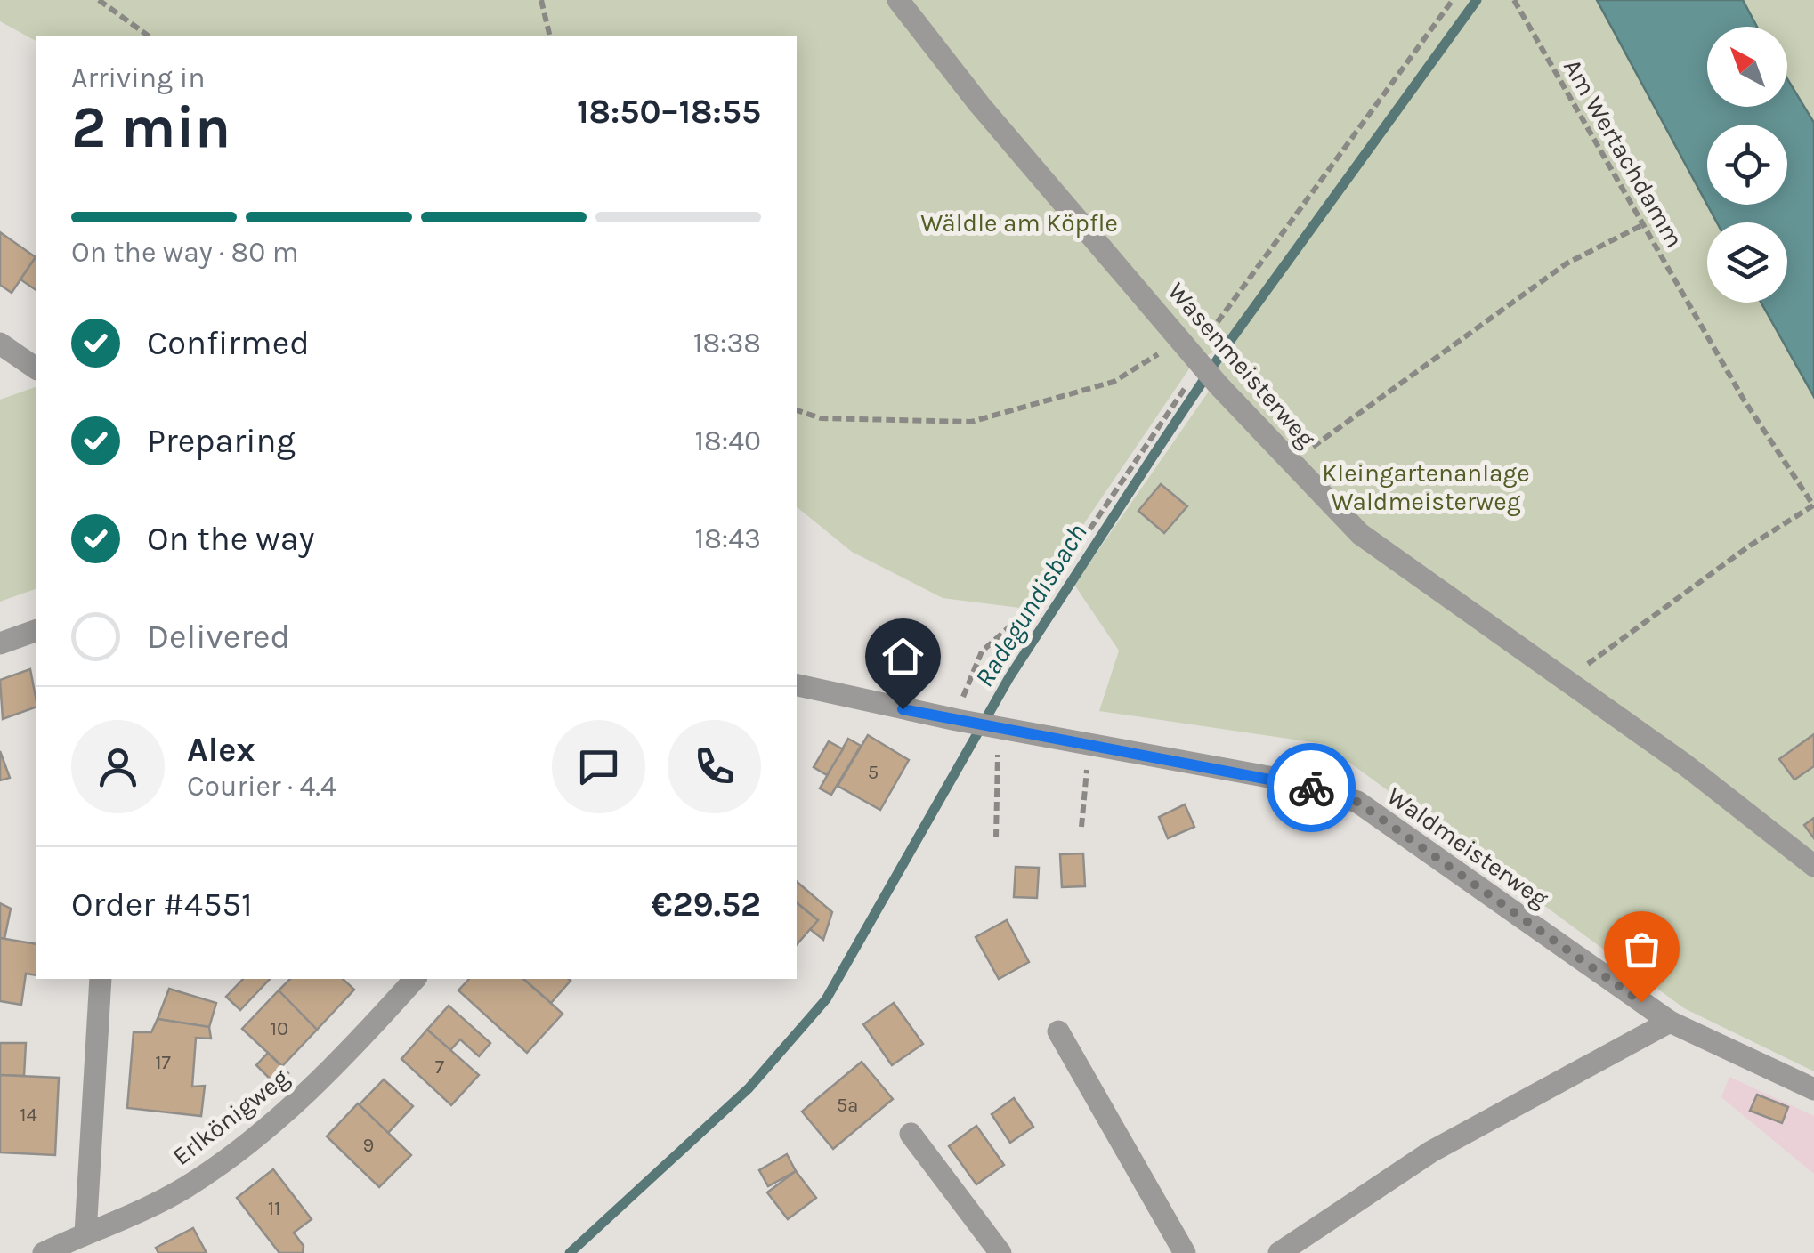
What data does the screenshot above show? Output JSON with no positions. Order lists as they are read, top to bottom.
{
  "streets": {
    "street": ["Wasenmeisterweg", "Waldmeisterweg", "Erlkönigweg"],
    "path": ["Am Wertachdamm"]
  },
  "water": ["Radegundisbach"],
  "parks": ["Wäldle am Köpfle", "Kleingartenanlage Waldmeisterweg"],
  "house_numbers": [
    "5",
    "10",
    "17",
    "7",
    "5a",
    "14",
    "9",
    "11"
  ],
  "north": "top left",
  "page": {
    "heading": ["2 min", "Arriving in", "18:50–18:55"],
    "panel": [
      "Alex",
      "Courier · 4.4",
      "Order #4551",
      "€29.52"
    ],
    "bar": "On the way · 80 m",
    "list": [
      ["Confirmed", "18:38"],
      ["Preparing", "18:40"],
      ["On the way", "18:43"],
      "Delivered"
    ]
  }
}
